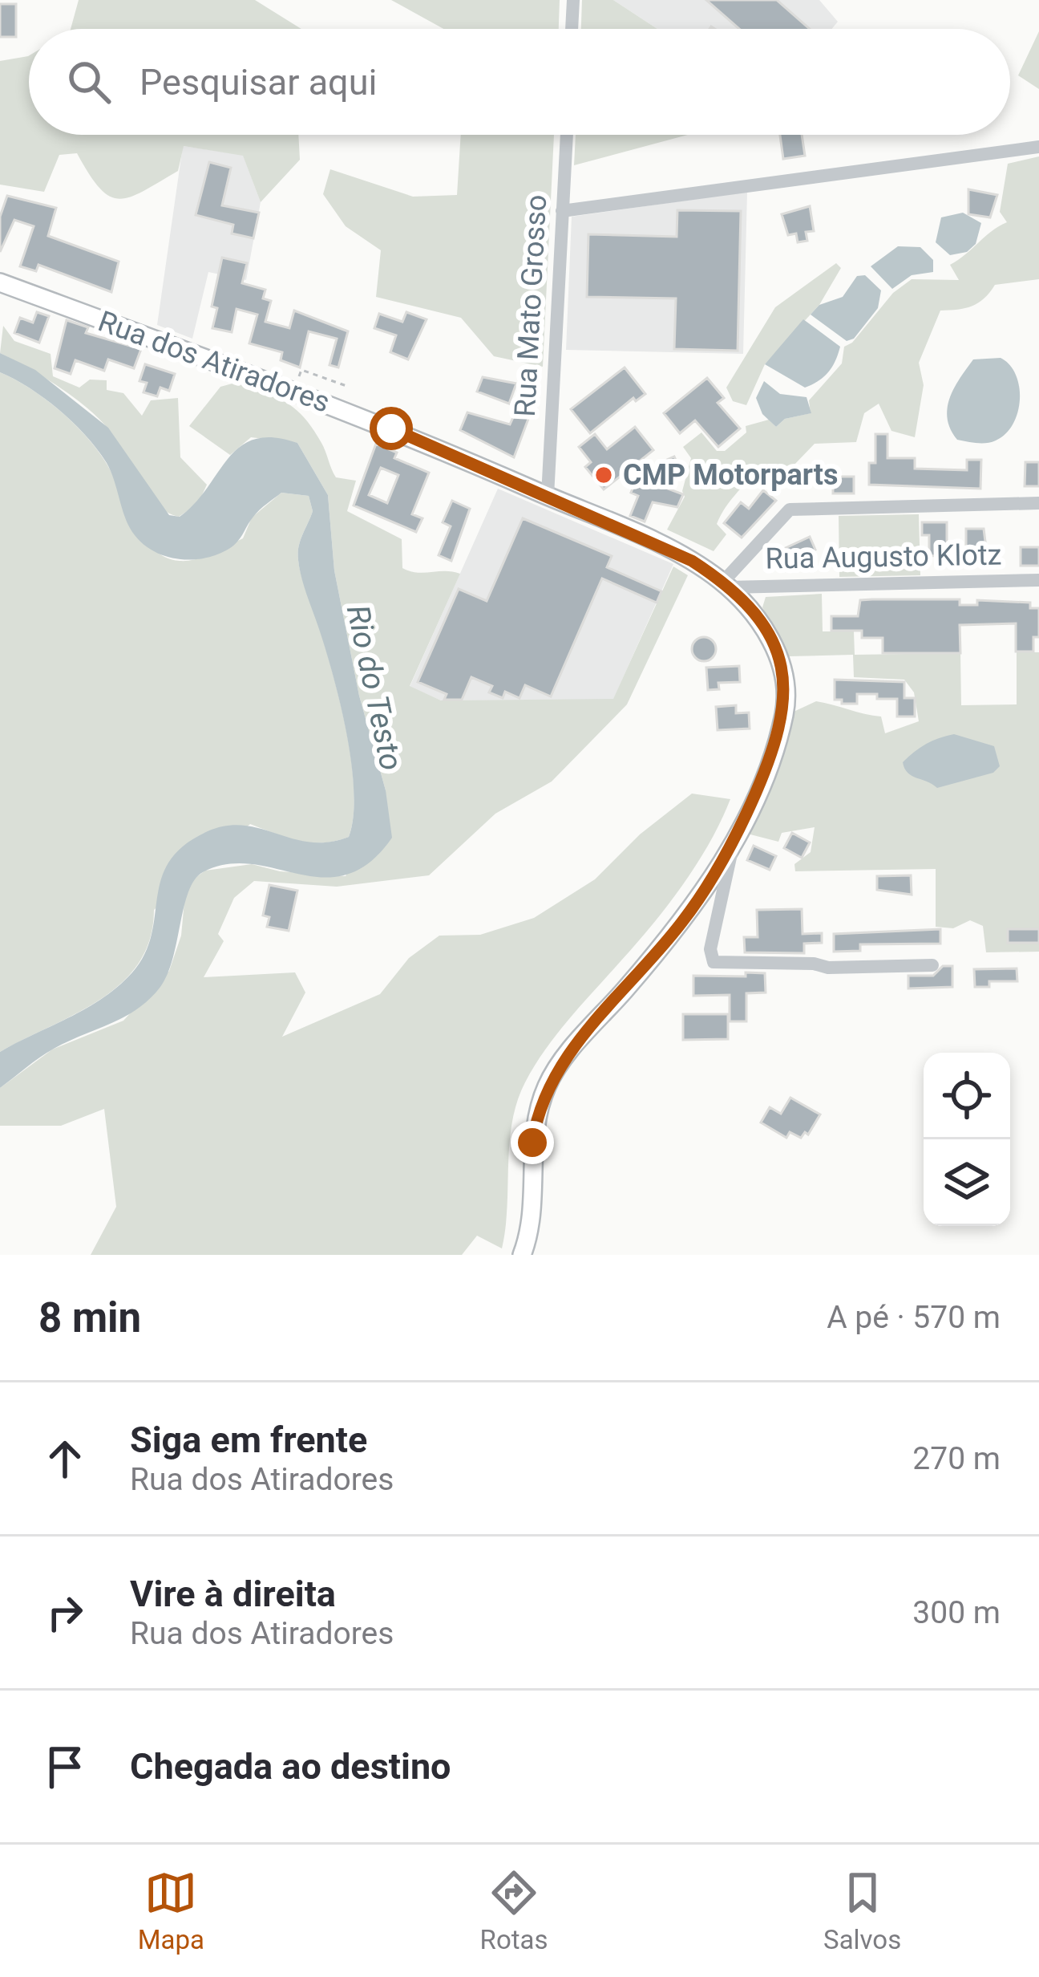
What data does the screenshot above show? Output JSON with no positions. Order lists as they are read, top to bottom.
{
  "streets": {
    "main road": ["Rua dos Atiradores"],
    "street": ["Rua Mato Grosso", "Rua Augusto Klotz"]
  },
  "crossings": [
    ["Rua Mato Grosso", "Rua dos Atiradores"],
    ["Rua dos Atiradores", "Rua Augusto Klotz"]
  ],
  "water": ["Rio do Testo"],
  "places": ["CMP Motorparts"],
  "page": {
    "search": "Pesquisar aqui",
    "heading": ["8 min", "A pé · 570 m"],
    "list": [
      ["Siga em frente", "Rua dos Atiradores", "270 m"],
      ["Vire à direita", "Rua dos Atiradores", "300 m"],
      "Chegada ao destino"
    ],
    "nav": ["Mapa", "Rotas", "Salvos"]
  }
}
